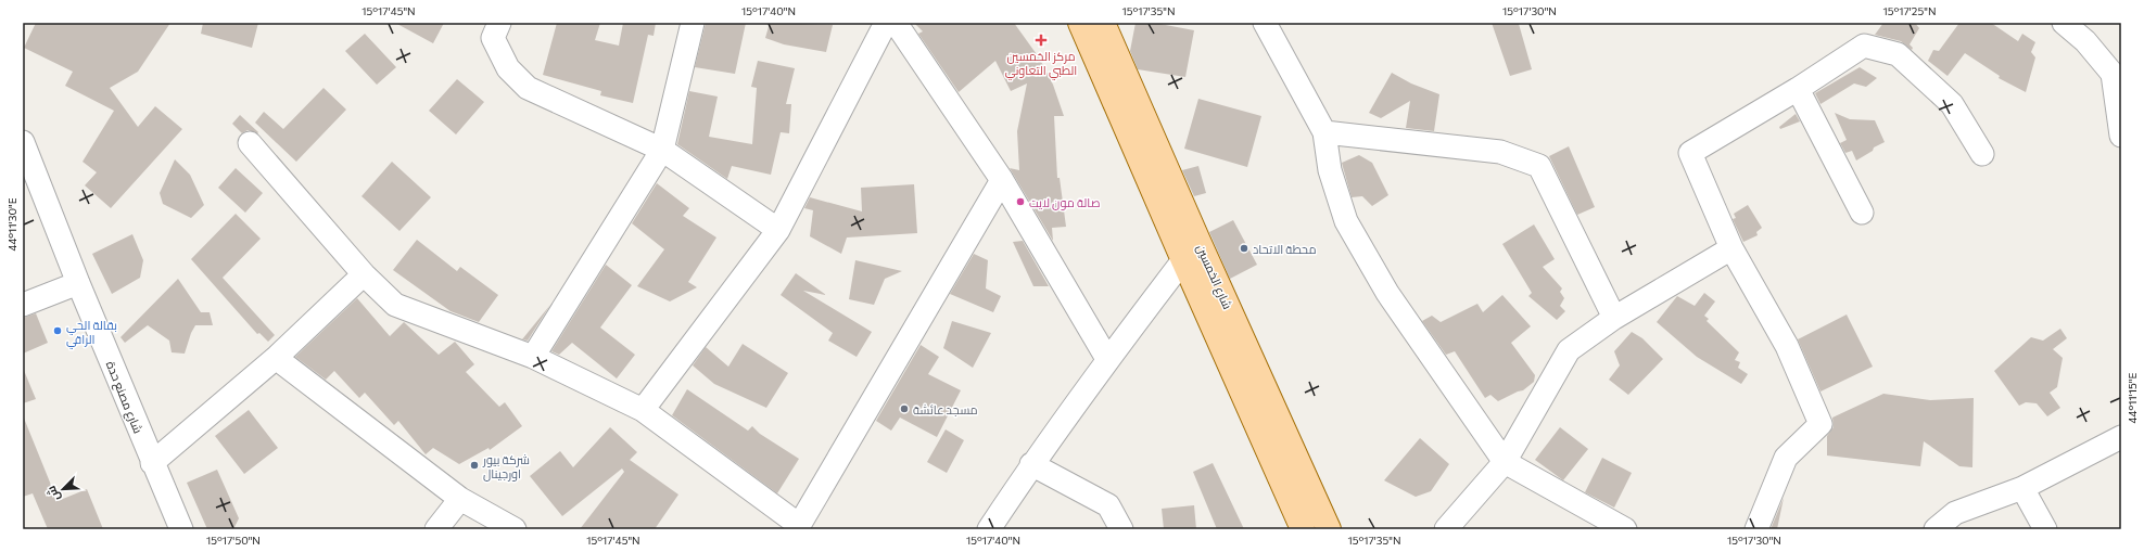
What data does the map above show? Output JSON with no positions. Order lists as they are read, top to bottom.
{
  "streets": {
    "main road": ["شارع الخمسين"],
    "street": ["شارع مصنع حدة"]
  },
  "places": {
    "health": ["مركز الخمسين الطبي التعاوني"],
    "other": [
      "صالة مون لايت",
      "محطة الاتحاد",
      "بقالة الحي الراقي",
      "مسجد عائشة",
      "شركة بيور اورجينال"
    ]
  },
  "north": "bottom left",
  "coordinates": [
    "15°17'45\"N",
    "15°17'40\"N",
    "15°17'35\"N",
    "15°17'30\"N",
    "15°17'25\"N",
    "44°11'30\"E",
    "44°11'15\"E",
    "15°17'50\"N"
  ]
}
